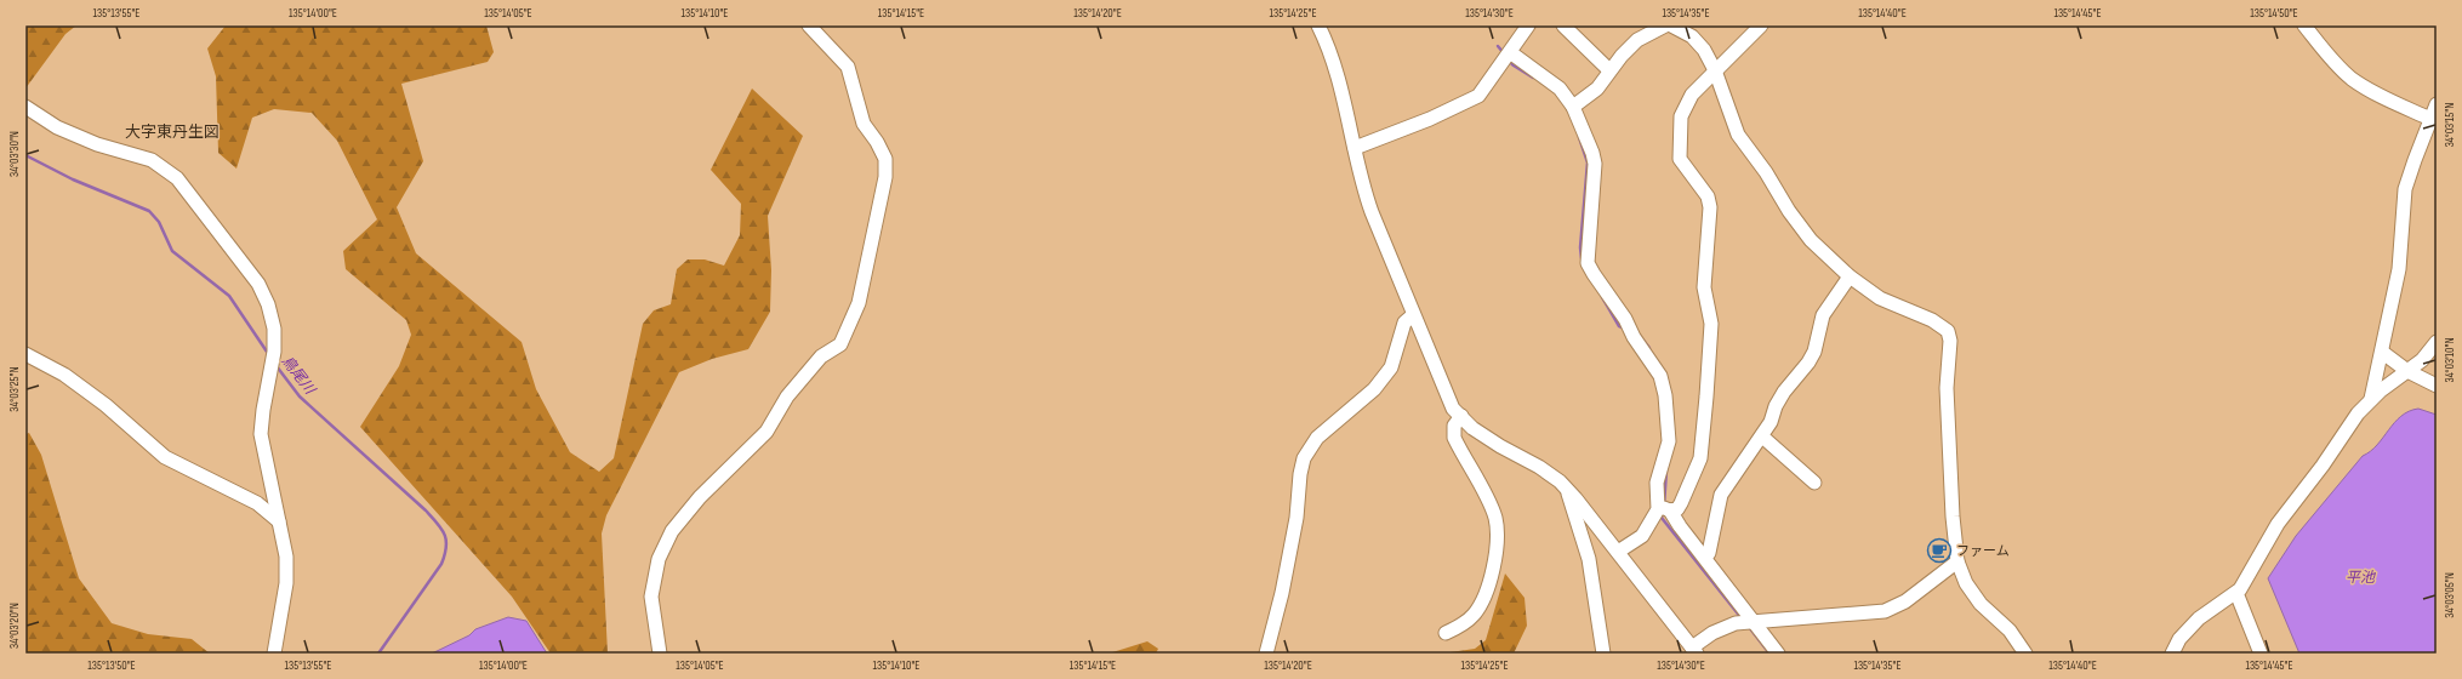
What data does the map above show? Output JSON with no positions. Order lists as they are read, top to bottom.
{
  "districts": ["大字東丹生図"],
  "water": ["鳥尾川", "平池"],
  "places": {
    "cafe": ["ファーム"]
  },
  "coordinates": [
    "135°13'55\"E",
    "135°14'00\"E",
    "135°14'05\"E",
    "135°14'10\"E",
    "135°14'15\"E",
    "135°14'20\"E",
    "135°14'25\"E",
    "135°14'30\"E",
    "135°14'35\"E",
    "135°14'40\"E",
    "135°14'45\"E",
    "135°14'50\"E",
    "34°03'15\"N",
    "34°03'30\"N",
    "34°03'10\"N",
    "34°03'25\"N",
    "34°03'05\"N",
    "34°03'20\"N",
    "135°13'50\"E"
  ]
}
